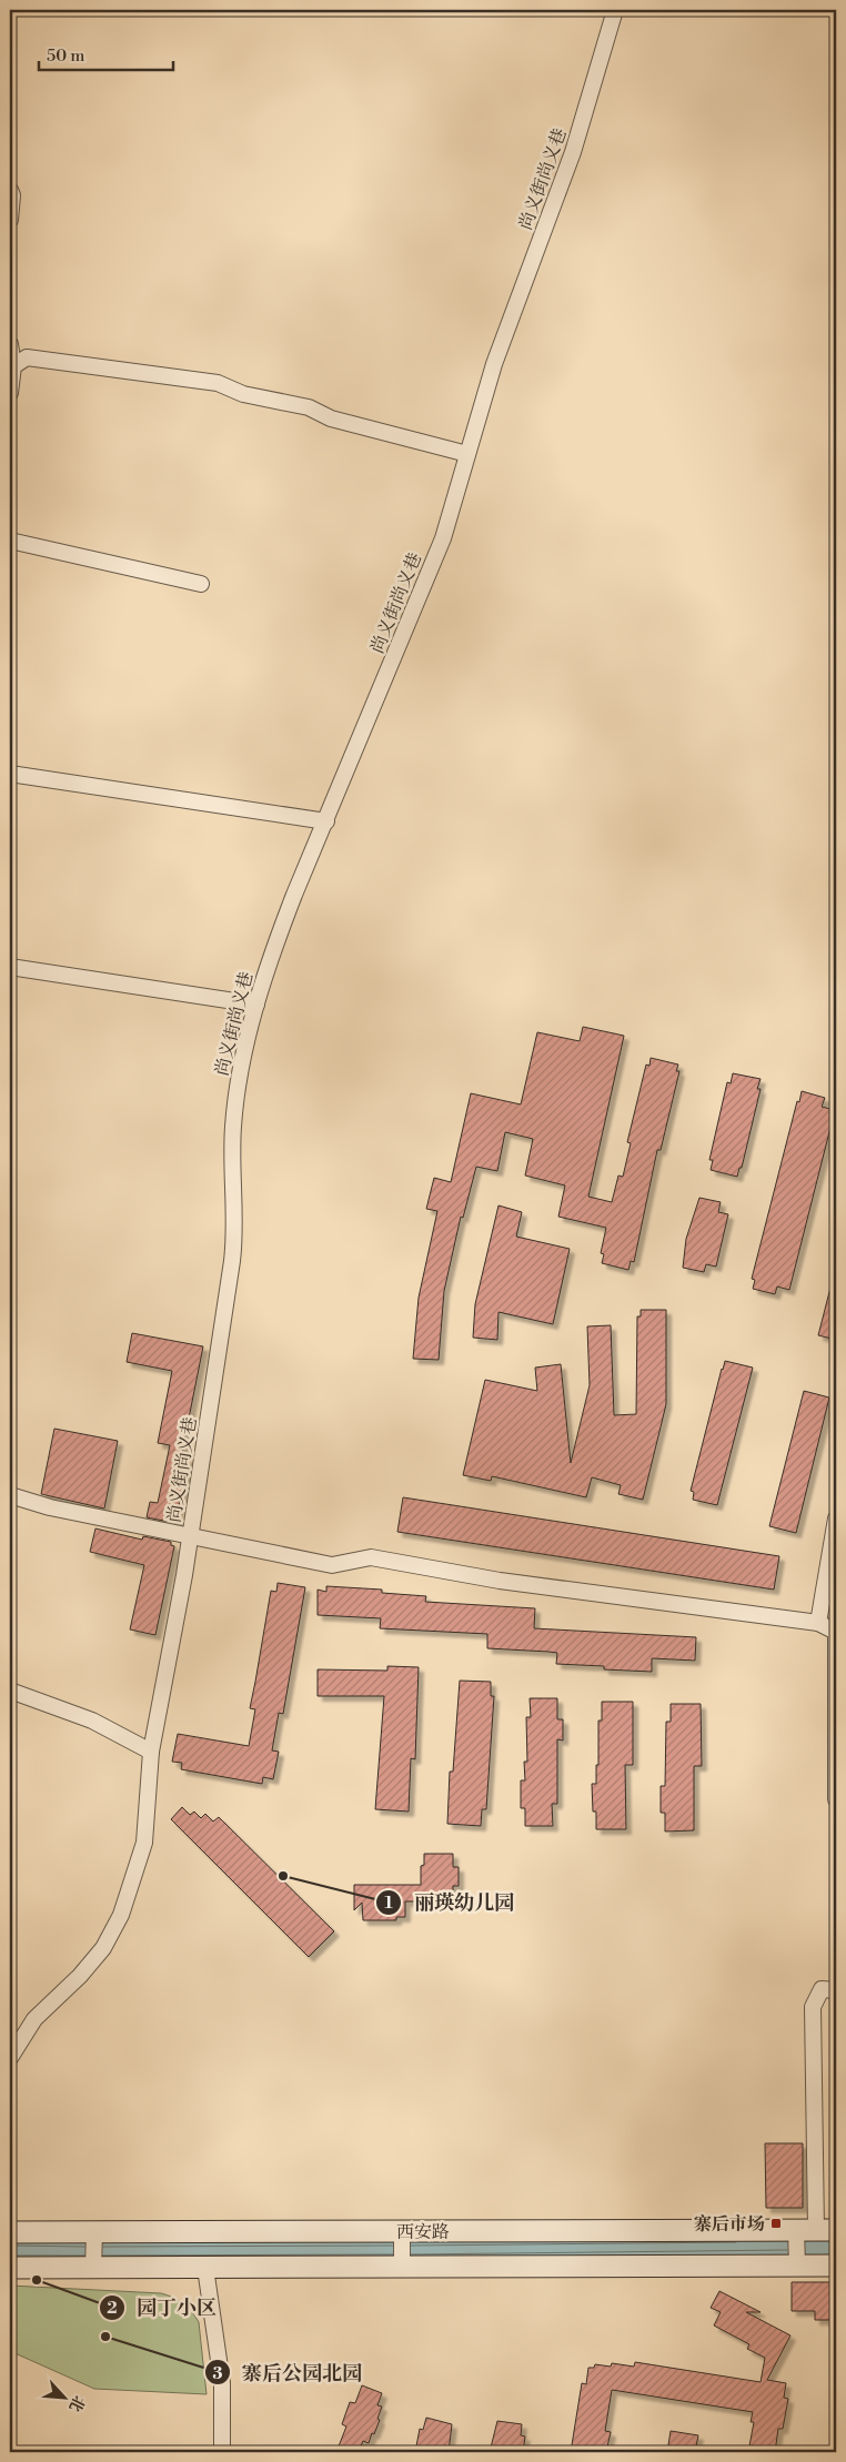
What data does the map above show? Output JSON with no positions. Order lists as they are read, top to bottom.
{
  "streets": {
    "street": ["尚义街尚义巷", "西安路"]
  },
  "places": {
    "other": ["丽瑛幼儿园", "园丁小区", "寨后公园北园"],
    "transit": ["寨后市场"]
  },
  "scale_bar": "50 m",
  "north": "bottom right"
}
